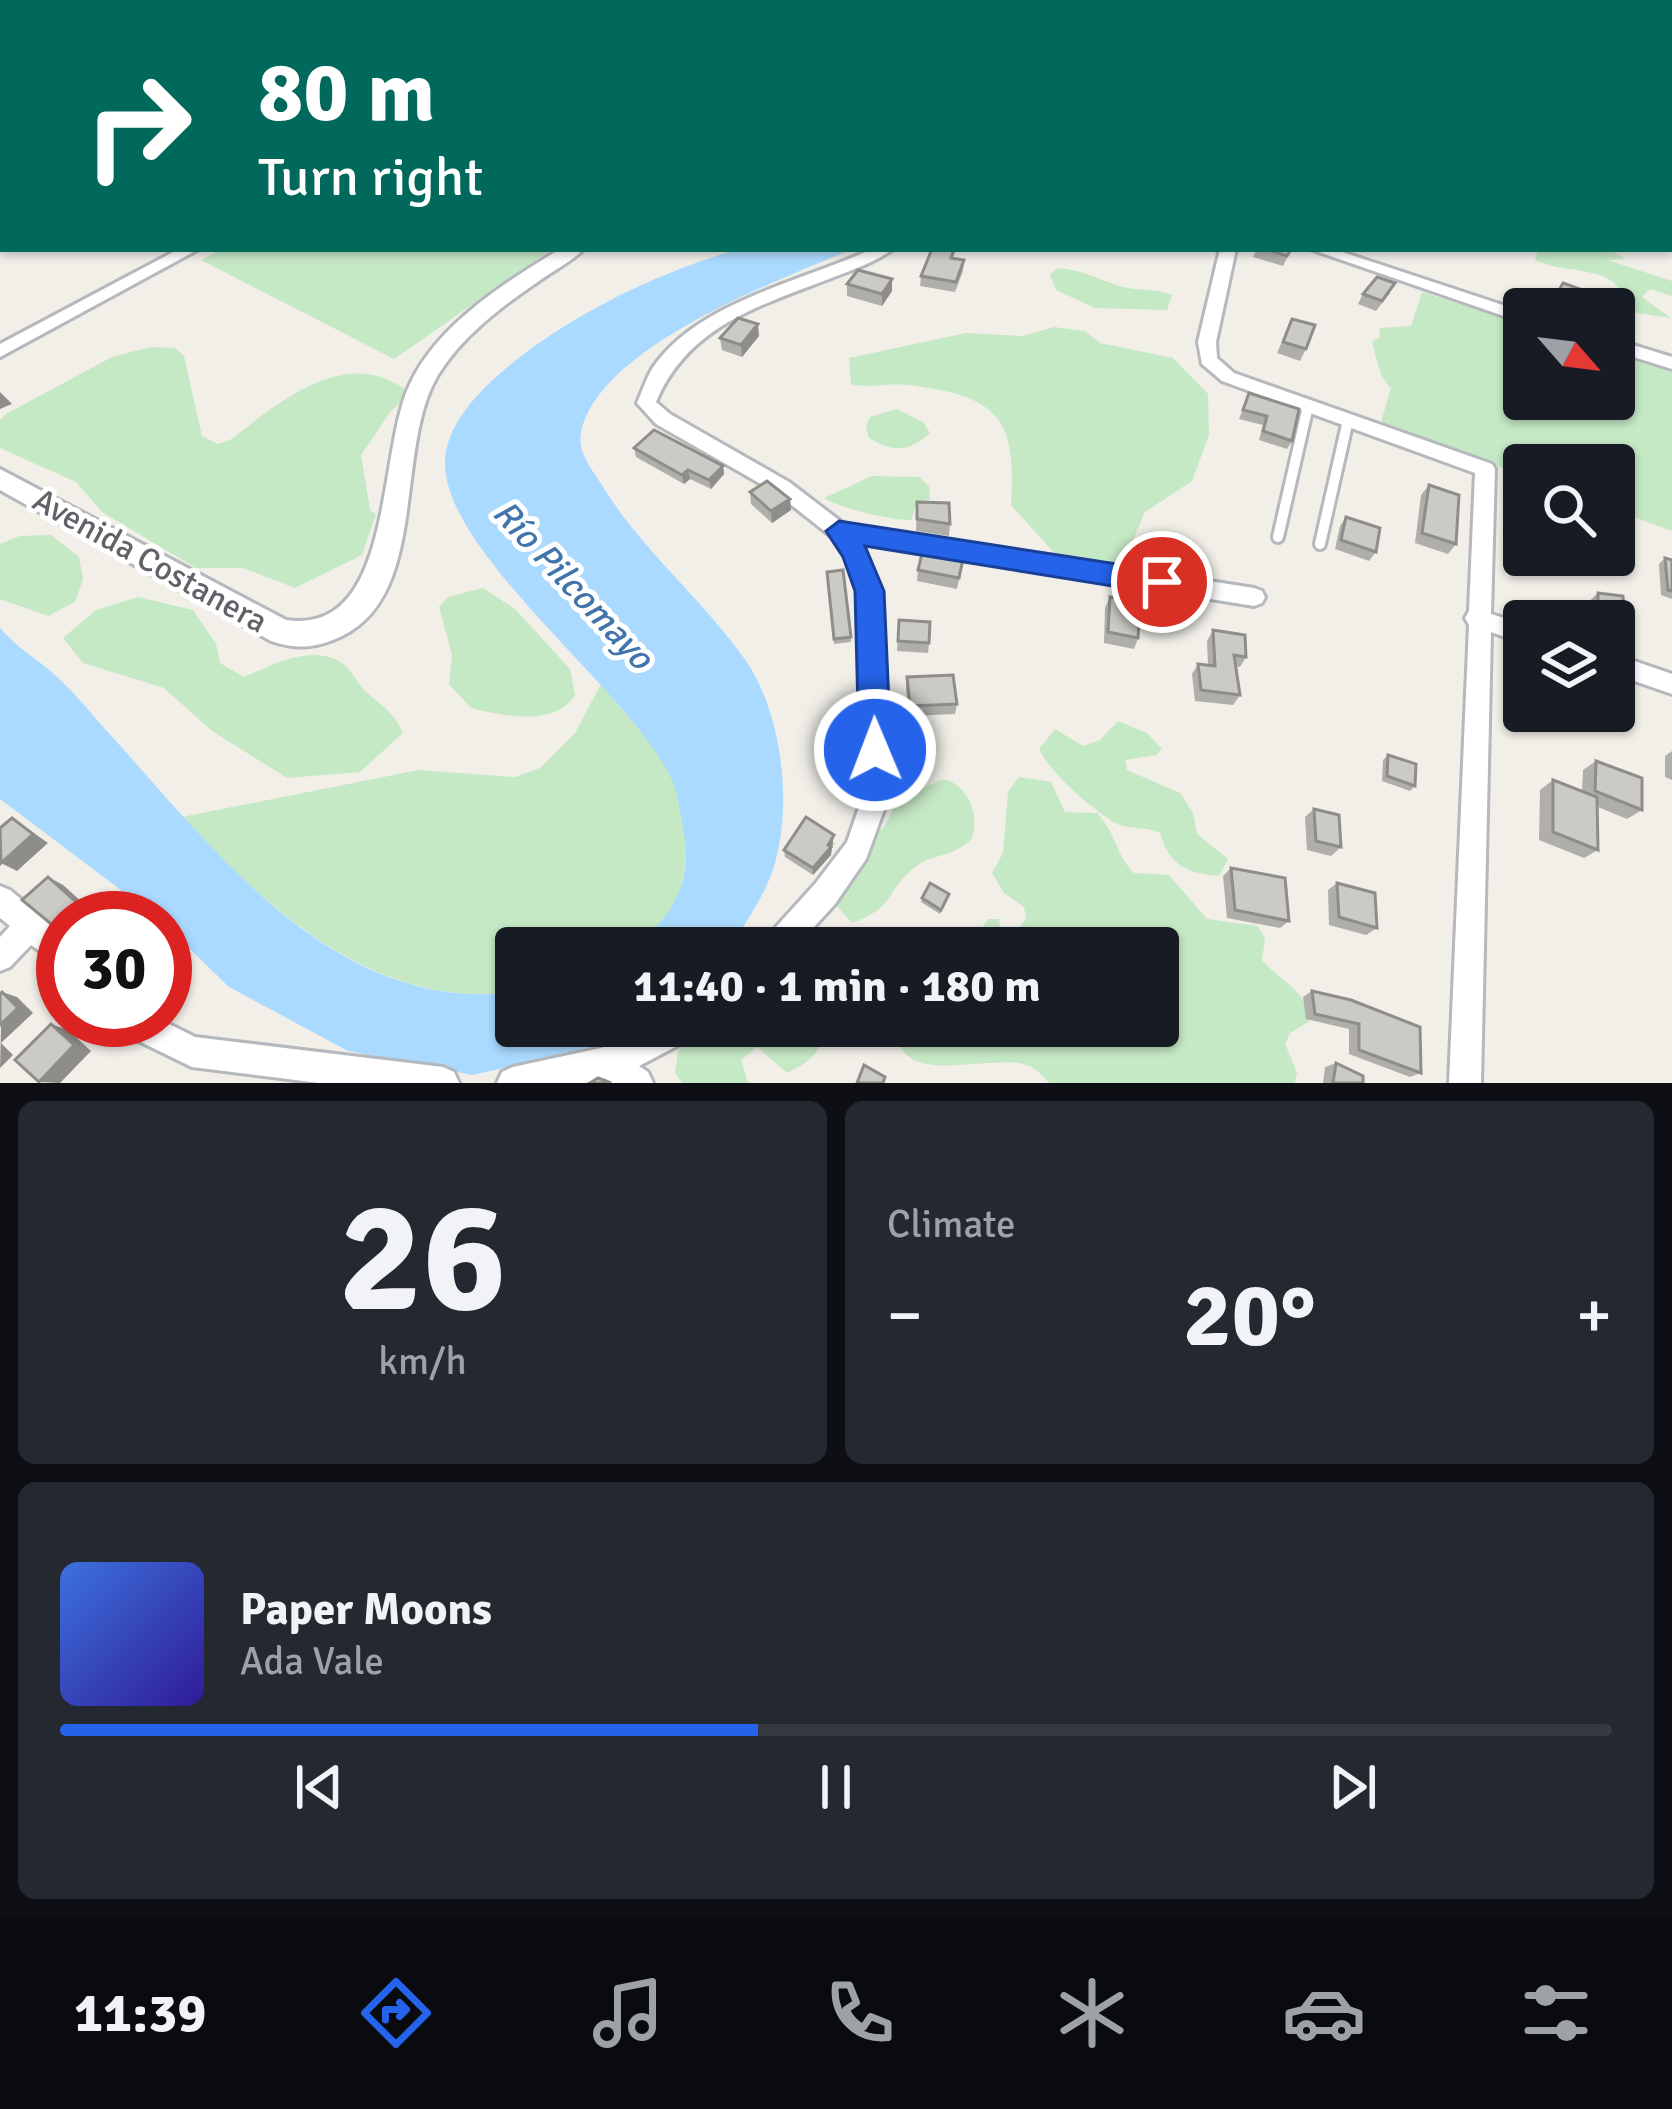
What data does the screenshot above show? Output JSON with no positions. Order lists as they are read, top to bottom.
{
  "streets": {
    "street": ["Avenida Costanera"]
  },
  "water": ["Río Pilcomayo"],
  "north": "bottom right",
  "page": {
    "turn": ["80 m", "Turn right"],
    "limit": "30",
    "trip": "11:40 · 1 min · 180 m",
    "tile": [
      ["26", "km/h"],
      "Climate"
    ],
    "heat": ["−", "20°", "+"],
    "song": ["Paper Moons", "Ada Vale"],
    "tabs": "11:39"
  }
}
